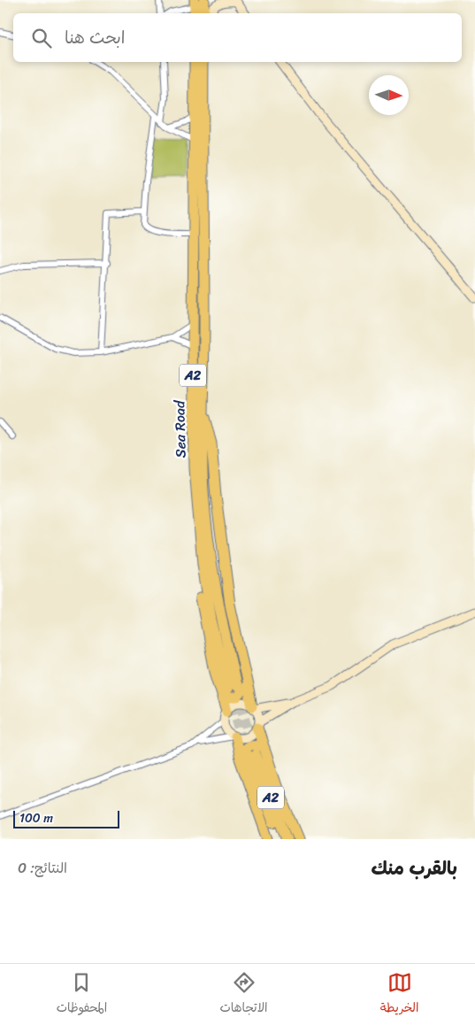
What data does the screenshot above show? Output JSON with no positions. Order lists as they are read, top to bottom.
{
  "streets": {
    "highway": ["A2", "Sea Road"]
  },
  "scale_bar": "100 m",
  "north": "right",
  "page": {
    "search": "ابحث هنا",
    "scale": "100 m",
    "heading": ["بالقرب منك", "النتائج: 0"],
    "nav": ["الخريطة", "الاتجاهات", "المحفوظات"]
  }
}
